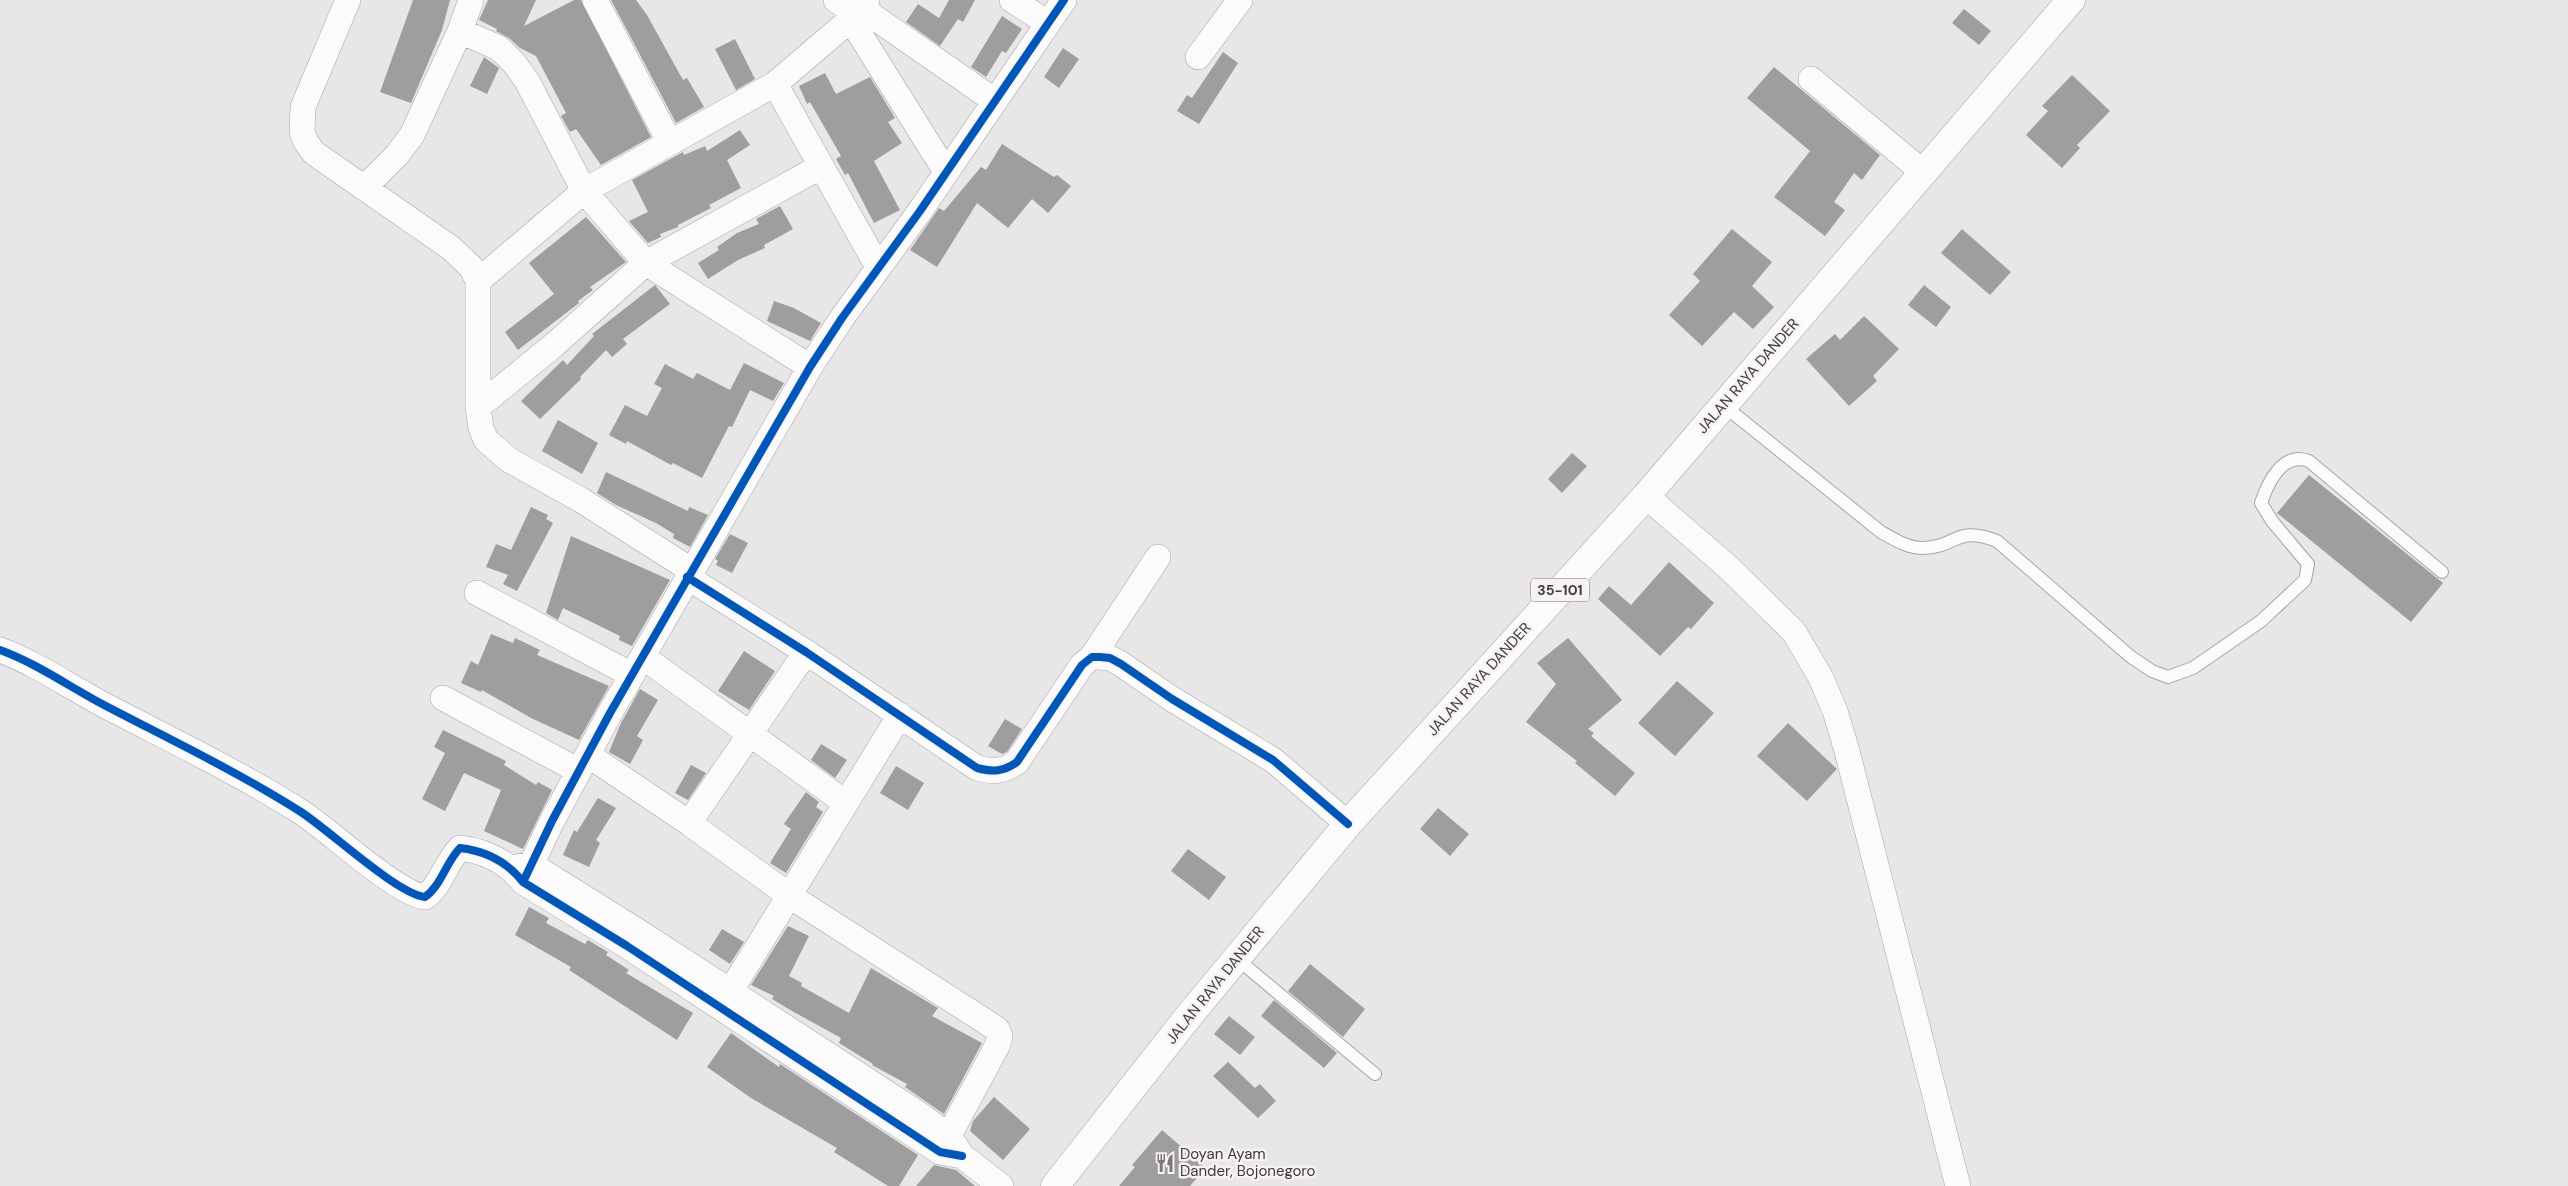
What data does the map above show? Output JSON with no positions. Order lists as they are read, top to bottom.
{
  "streets": {
    "main road": ["JALAN RAYA DANDER", "35-101"]
  },
  "places": {
    "restaurant": ["Doyan Ayam Dander, Bojonegoro"]
  }
}
